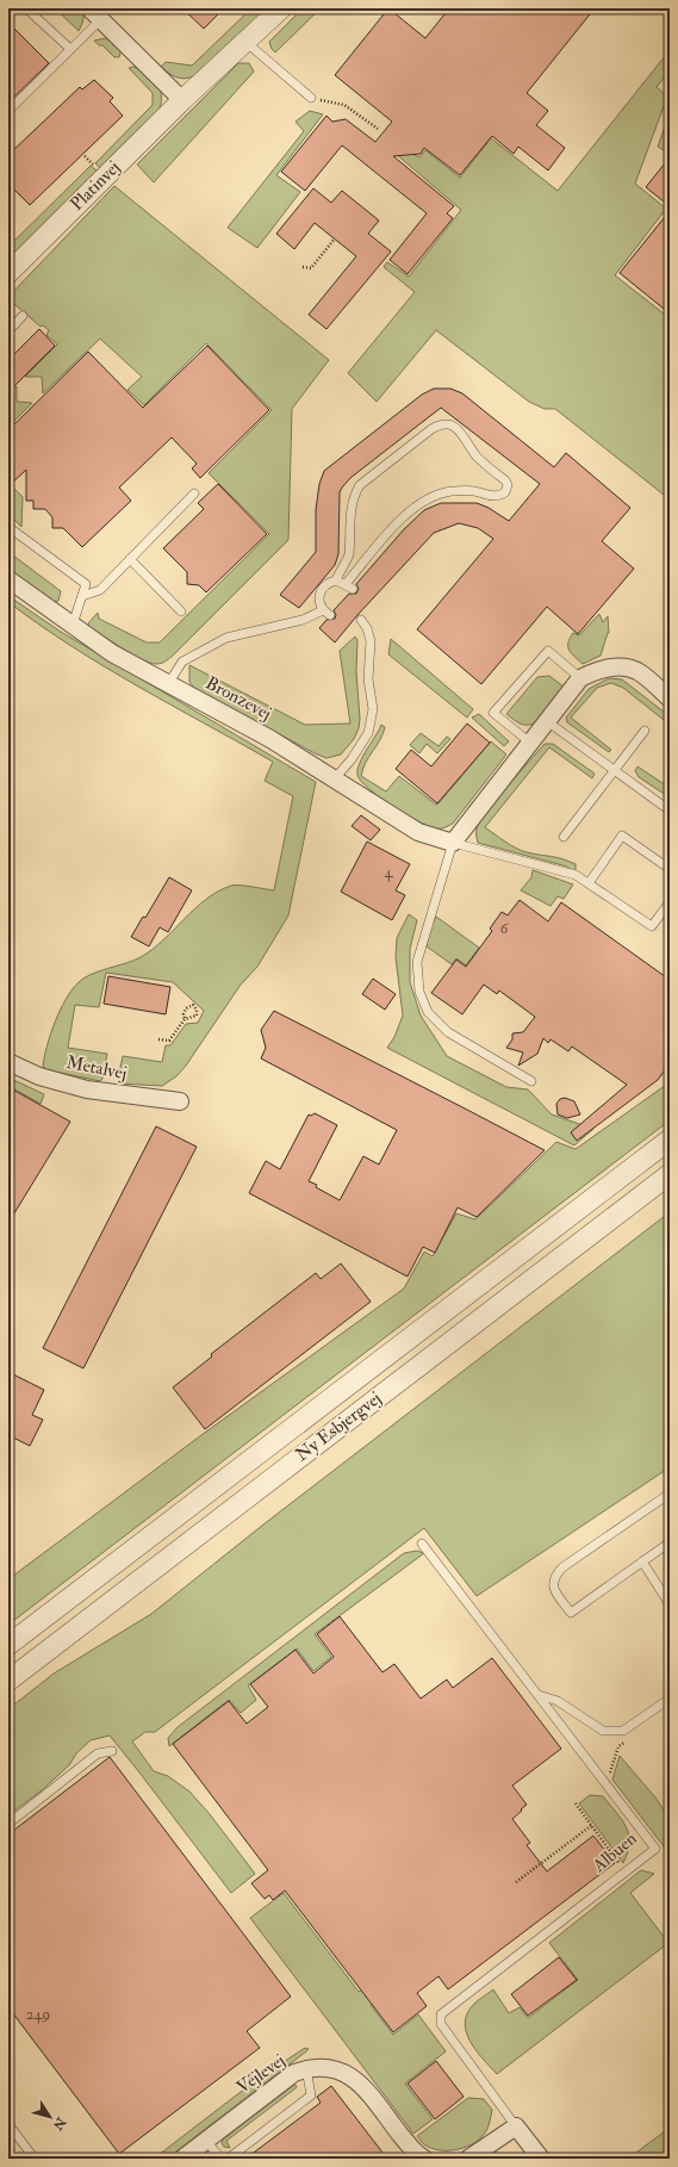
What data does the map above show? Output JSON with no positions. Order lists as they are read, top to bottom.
{
  "streets": {
    "street": [
      "Platinvej",
      "Bronzevej",
      "Metalvej",
      "Ny Esbjergvej",
      "Albuen",
      "Vejlevej"
    ]
  },
  "house_numbers": ["4", "6", "249"],
  "north": "bottom right"
}
